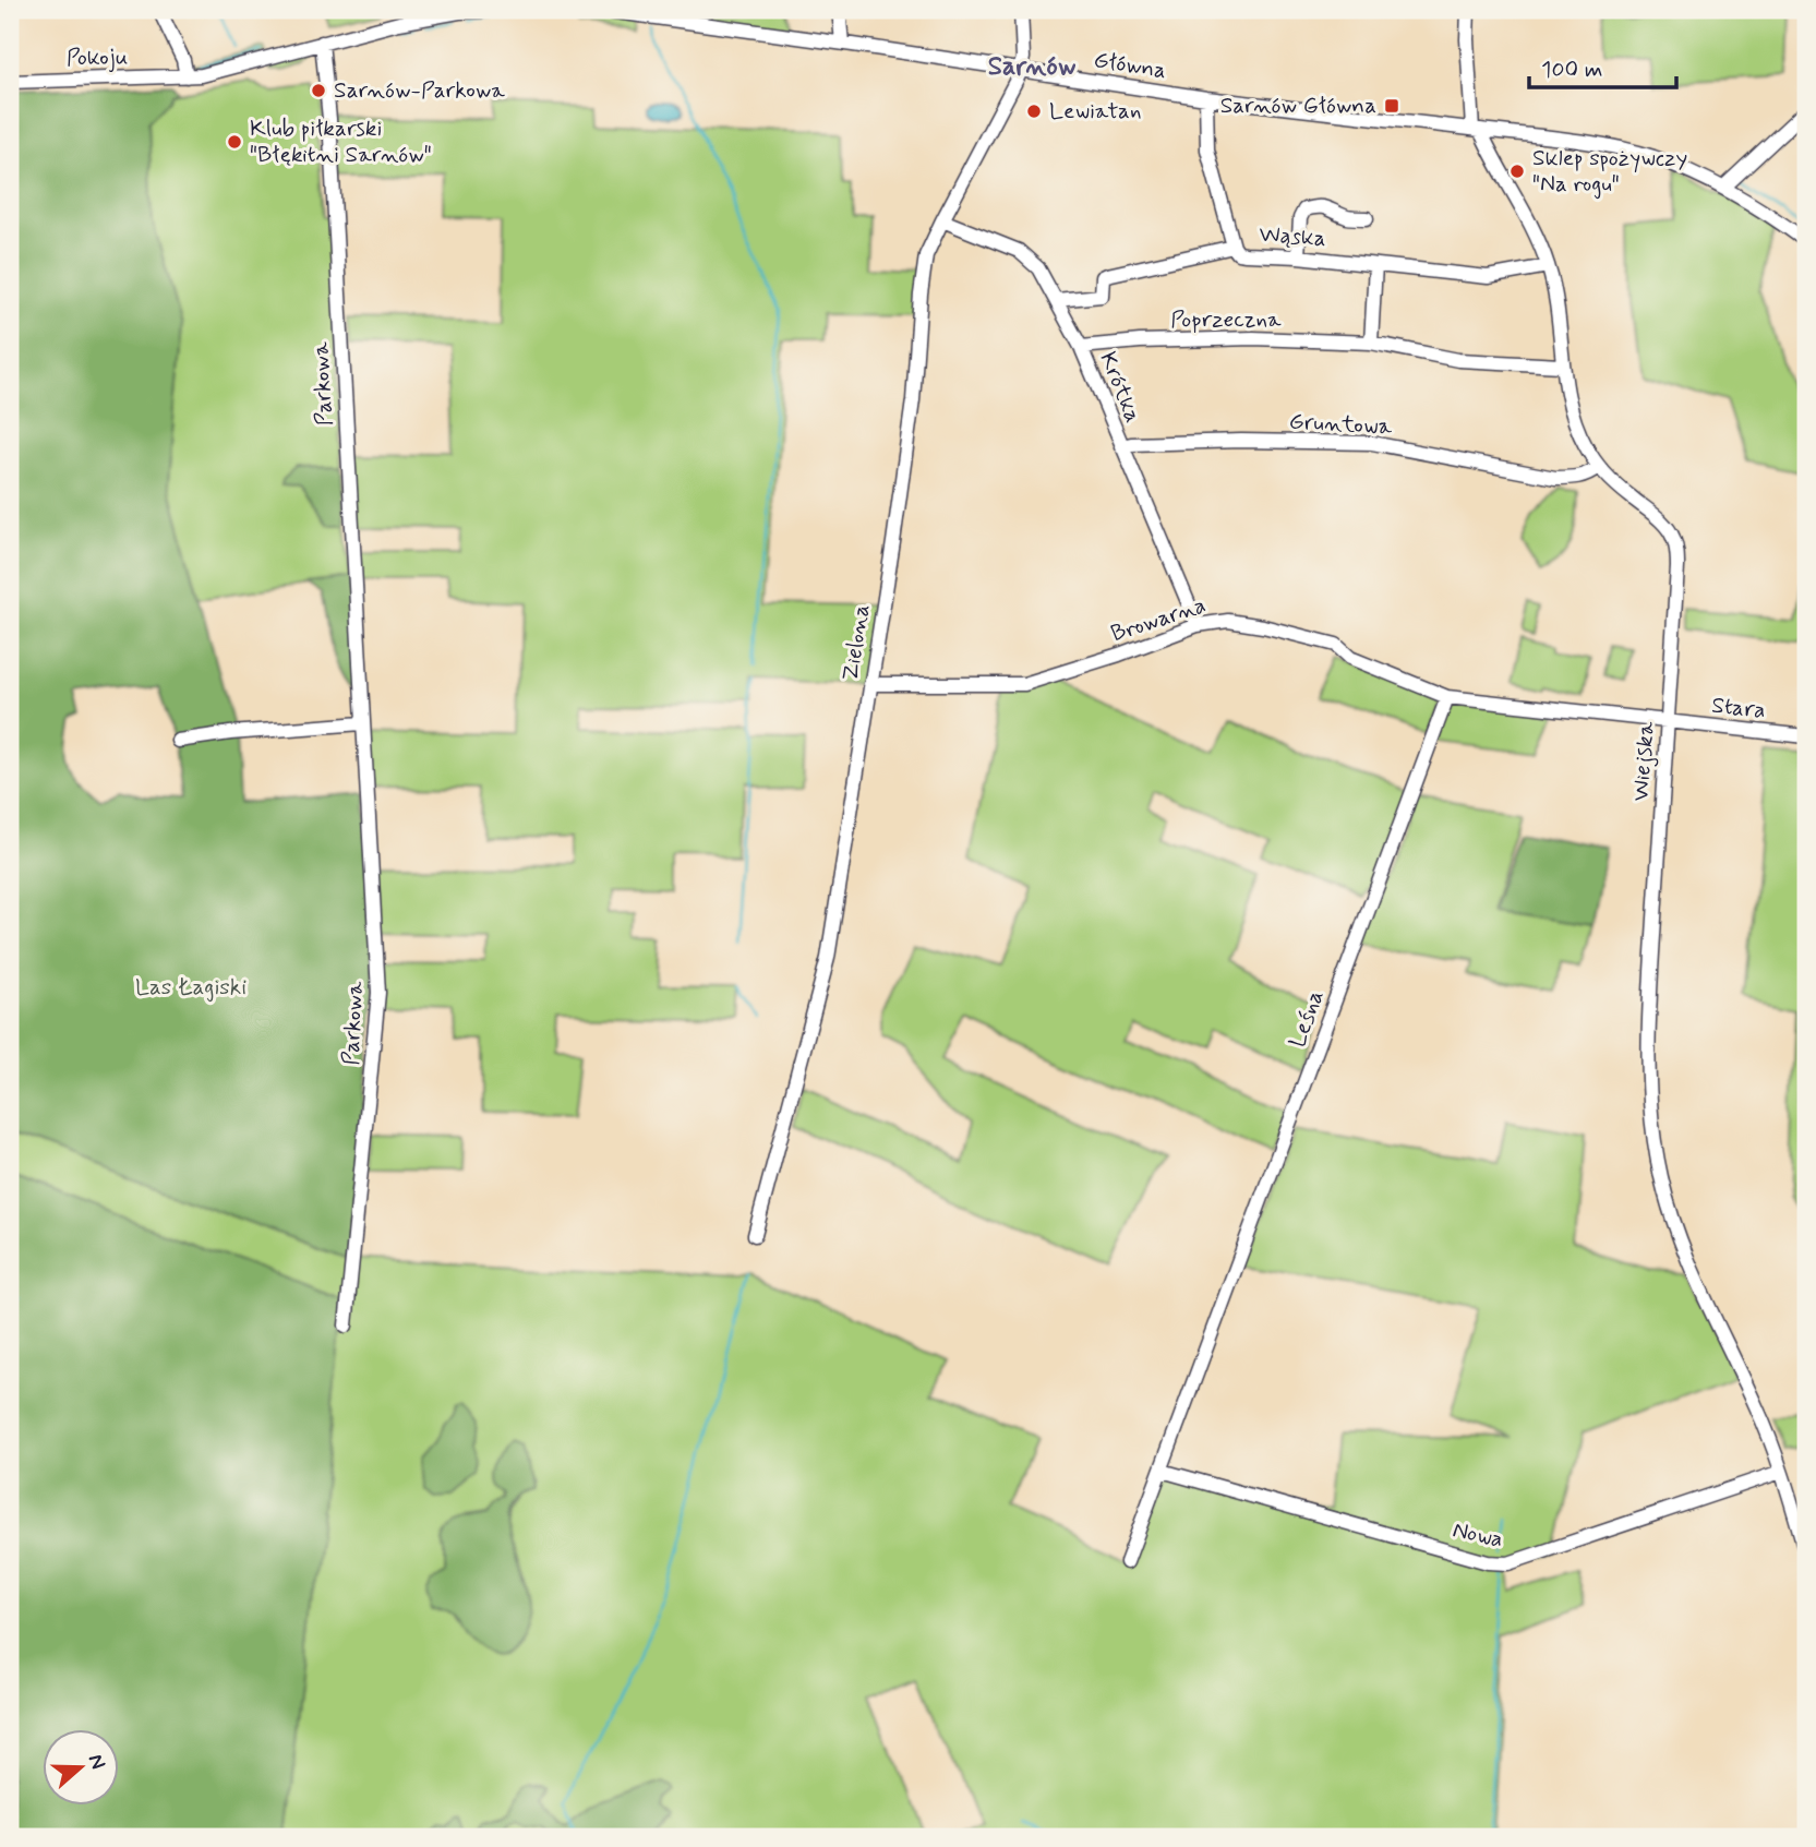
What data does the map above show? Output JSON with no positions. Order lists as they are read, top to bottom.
{
  "streets": {
    "street": [
      "Pokoju",
      "Główna",
      "Wąska",
      "Poprzeczna",
      "Parkowa",
      "Krótka",
      "Gruntowa",
      "Browarna",
      "Zielona",
      "Stara",
      "Wiejska",
      "Leśna",
      "Nowa"
    ]
  },
  "crossings": [
    ["Główna", "Zielona"],
    ["Główna", "Wiejska"],
    ["Wąska", "Krótka"],
    ["Wąska", "Wiejska"],
    ["Poprzeczna", "Krótka"],
    ["Poprzeczna", "Wiejska"],
    ["Krótka", "Gruntowa"],
    ["Krótka", "Browarna"],
    ["Krótka", "Zielona"],
    ["Gruntowa", "Wiejska"],
    ["Browarna", "Zielona"],
    ["Browarna", "Leśna"],
    ["Stara", "Wiejska"],
    ["Wiejska", "Nowa"],
    ["Leśna", "Nowa"]
  ],
  "districts": ["Sarnów"],
  "parks": ["Las Łagiski"],
  "places": {
    "other": [
      "Sarnów-Parkowa",
      "Lewiatan",
      "Klub piłkarski \"Błękitni Sarnów\"",
      "Sklep spożywczy \"Na rogu\""
    ],
    "transit": ["Sarnów Główna"]
  },
  "scale_bar": "100 m",
  "north": "right"
}
